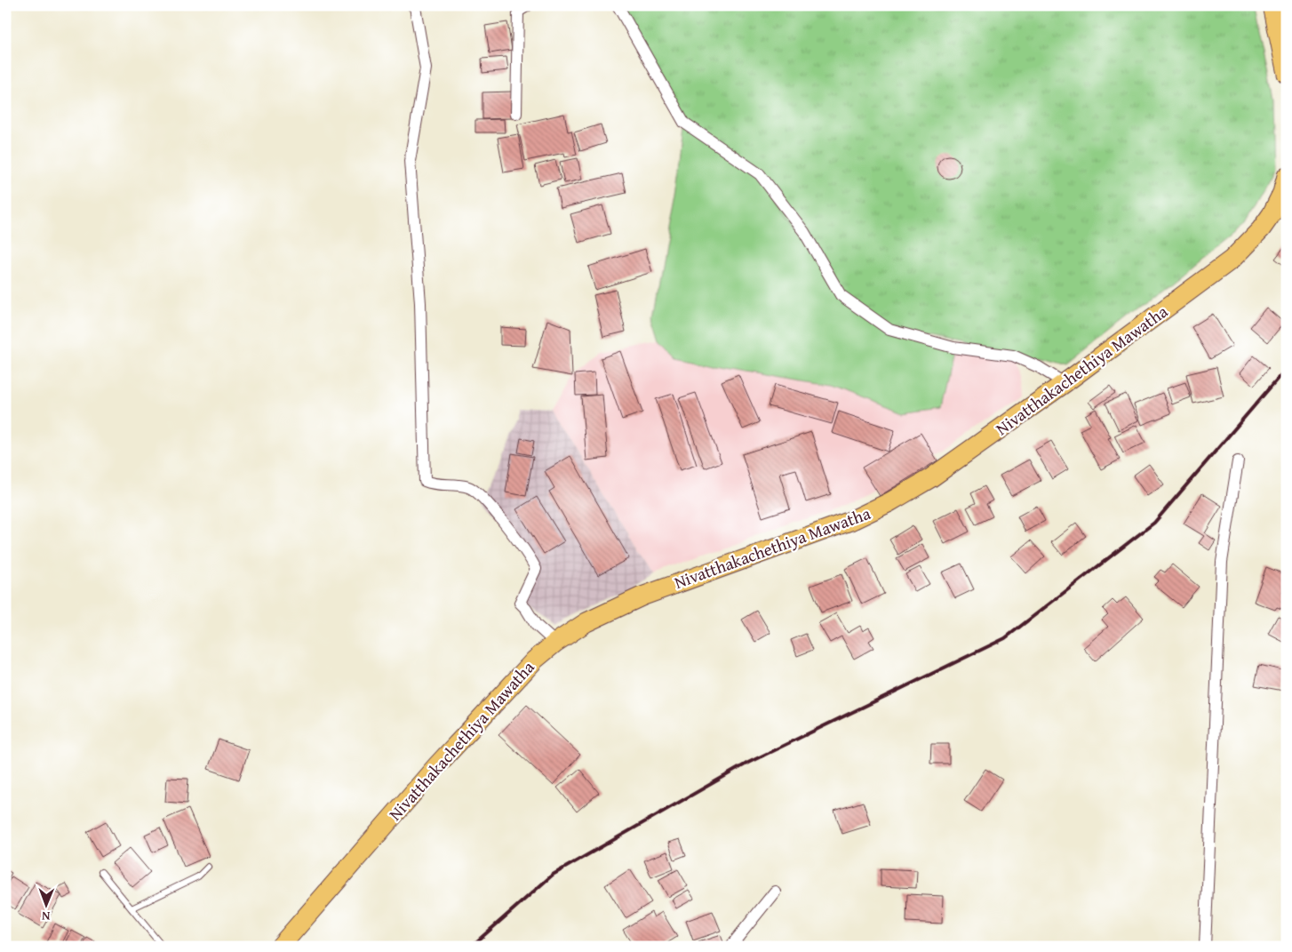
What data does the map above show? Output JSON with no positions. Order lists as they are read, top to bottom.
{
  "streets": {
    "highway": ["Nivatthakachethiya Mawatha"]
  },
  "north": "bottom"
}
